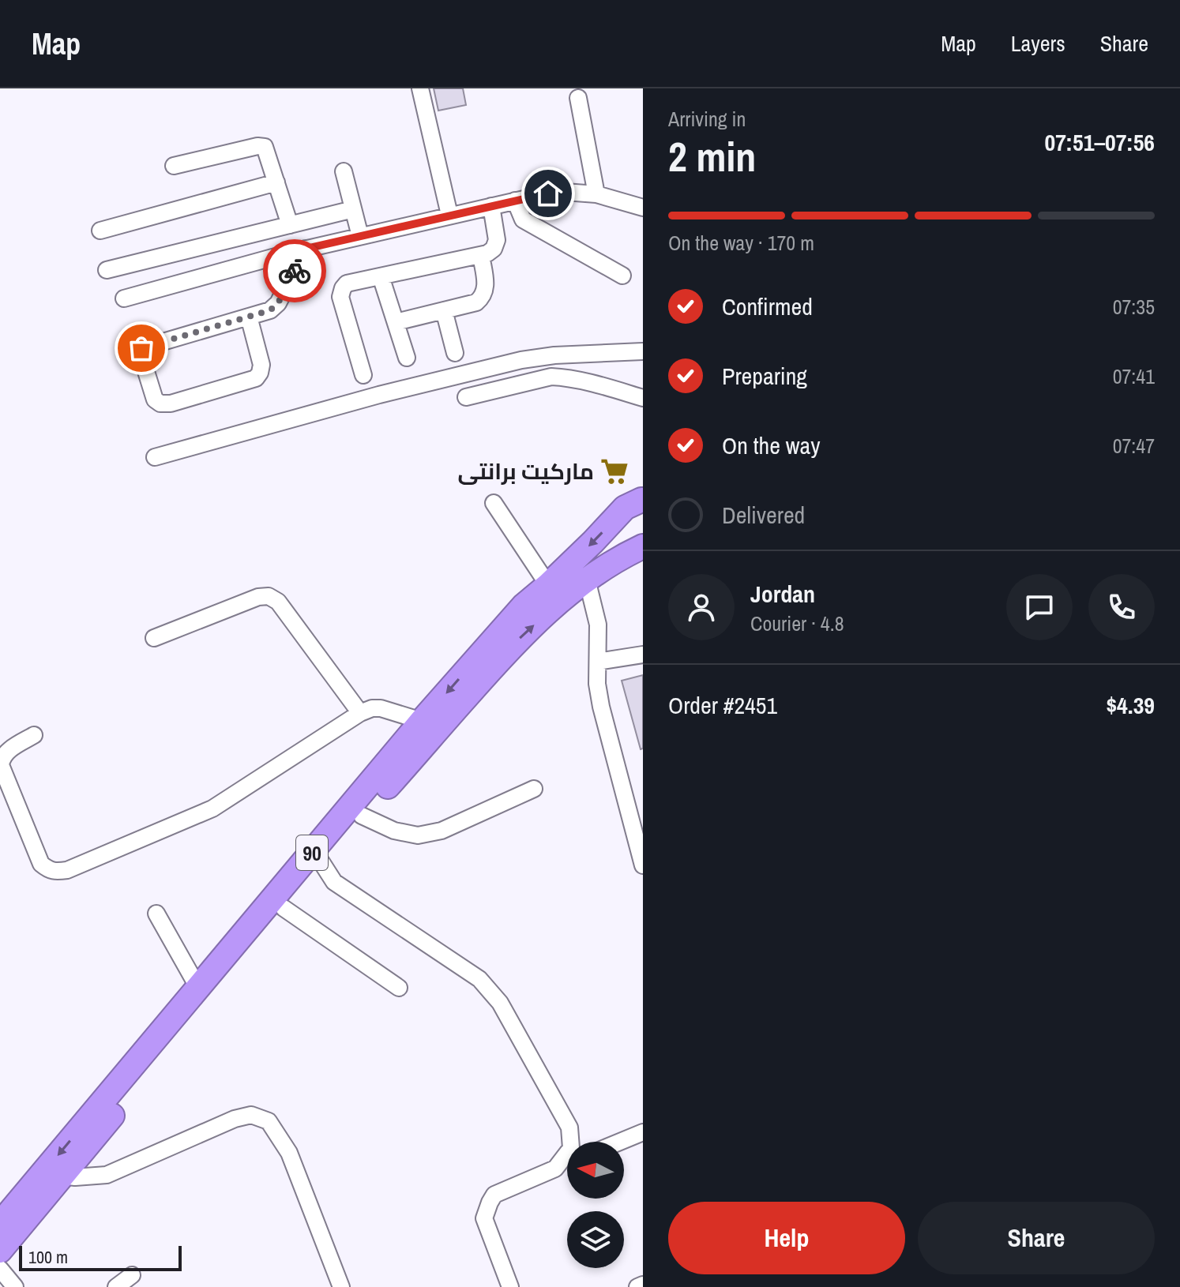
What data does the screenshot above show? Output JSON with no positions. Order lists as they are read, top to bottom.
{
  "streets": {
    "highway": ["90"]
  },
  "places": {
    "supermarket": ["مارکیت برانتی"]
  },
  "scale_bar": "100 m",
  "north": "left",
  "page": {
    "header": "Map",
    "nav": ["Map", "Layers", "Share"],
    "heading": ["2 min", "Arriving in", "07:51–07:56"],
    "panel": [
      "Jordan",
      "Courier · 4.8",
      "Order #2451",
      "$4.39"
    ],
    "bar": "On the way · 170 m",
    "list": [
      ["Confirmed", "07:35"],
      ["Preparing", "07:41"],
      ["On the way", "07:47"],
      "Delivered"
    ],
    "buttons": ["Help", "Share"],
    "scale": "100 m"
  }
}
